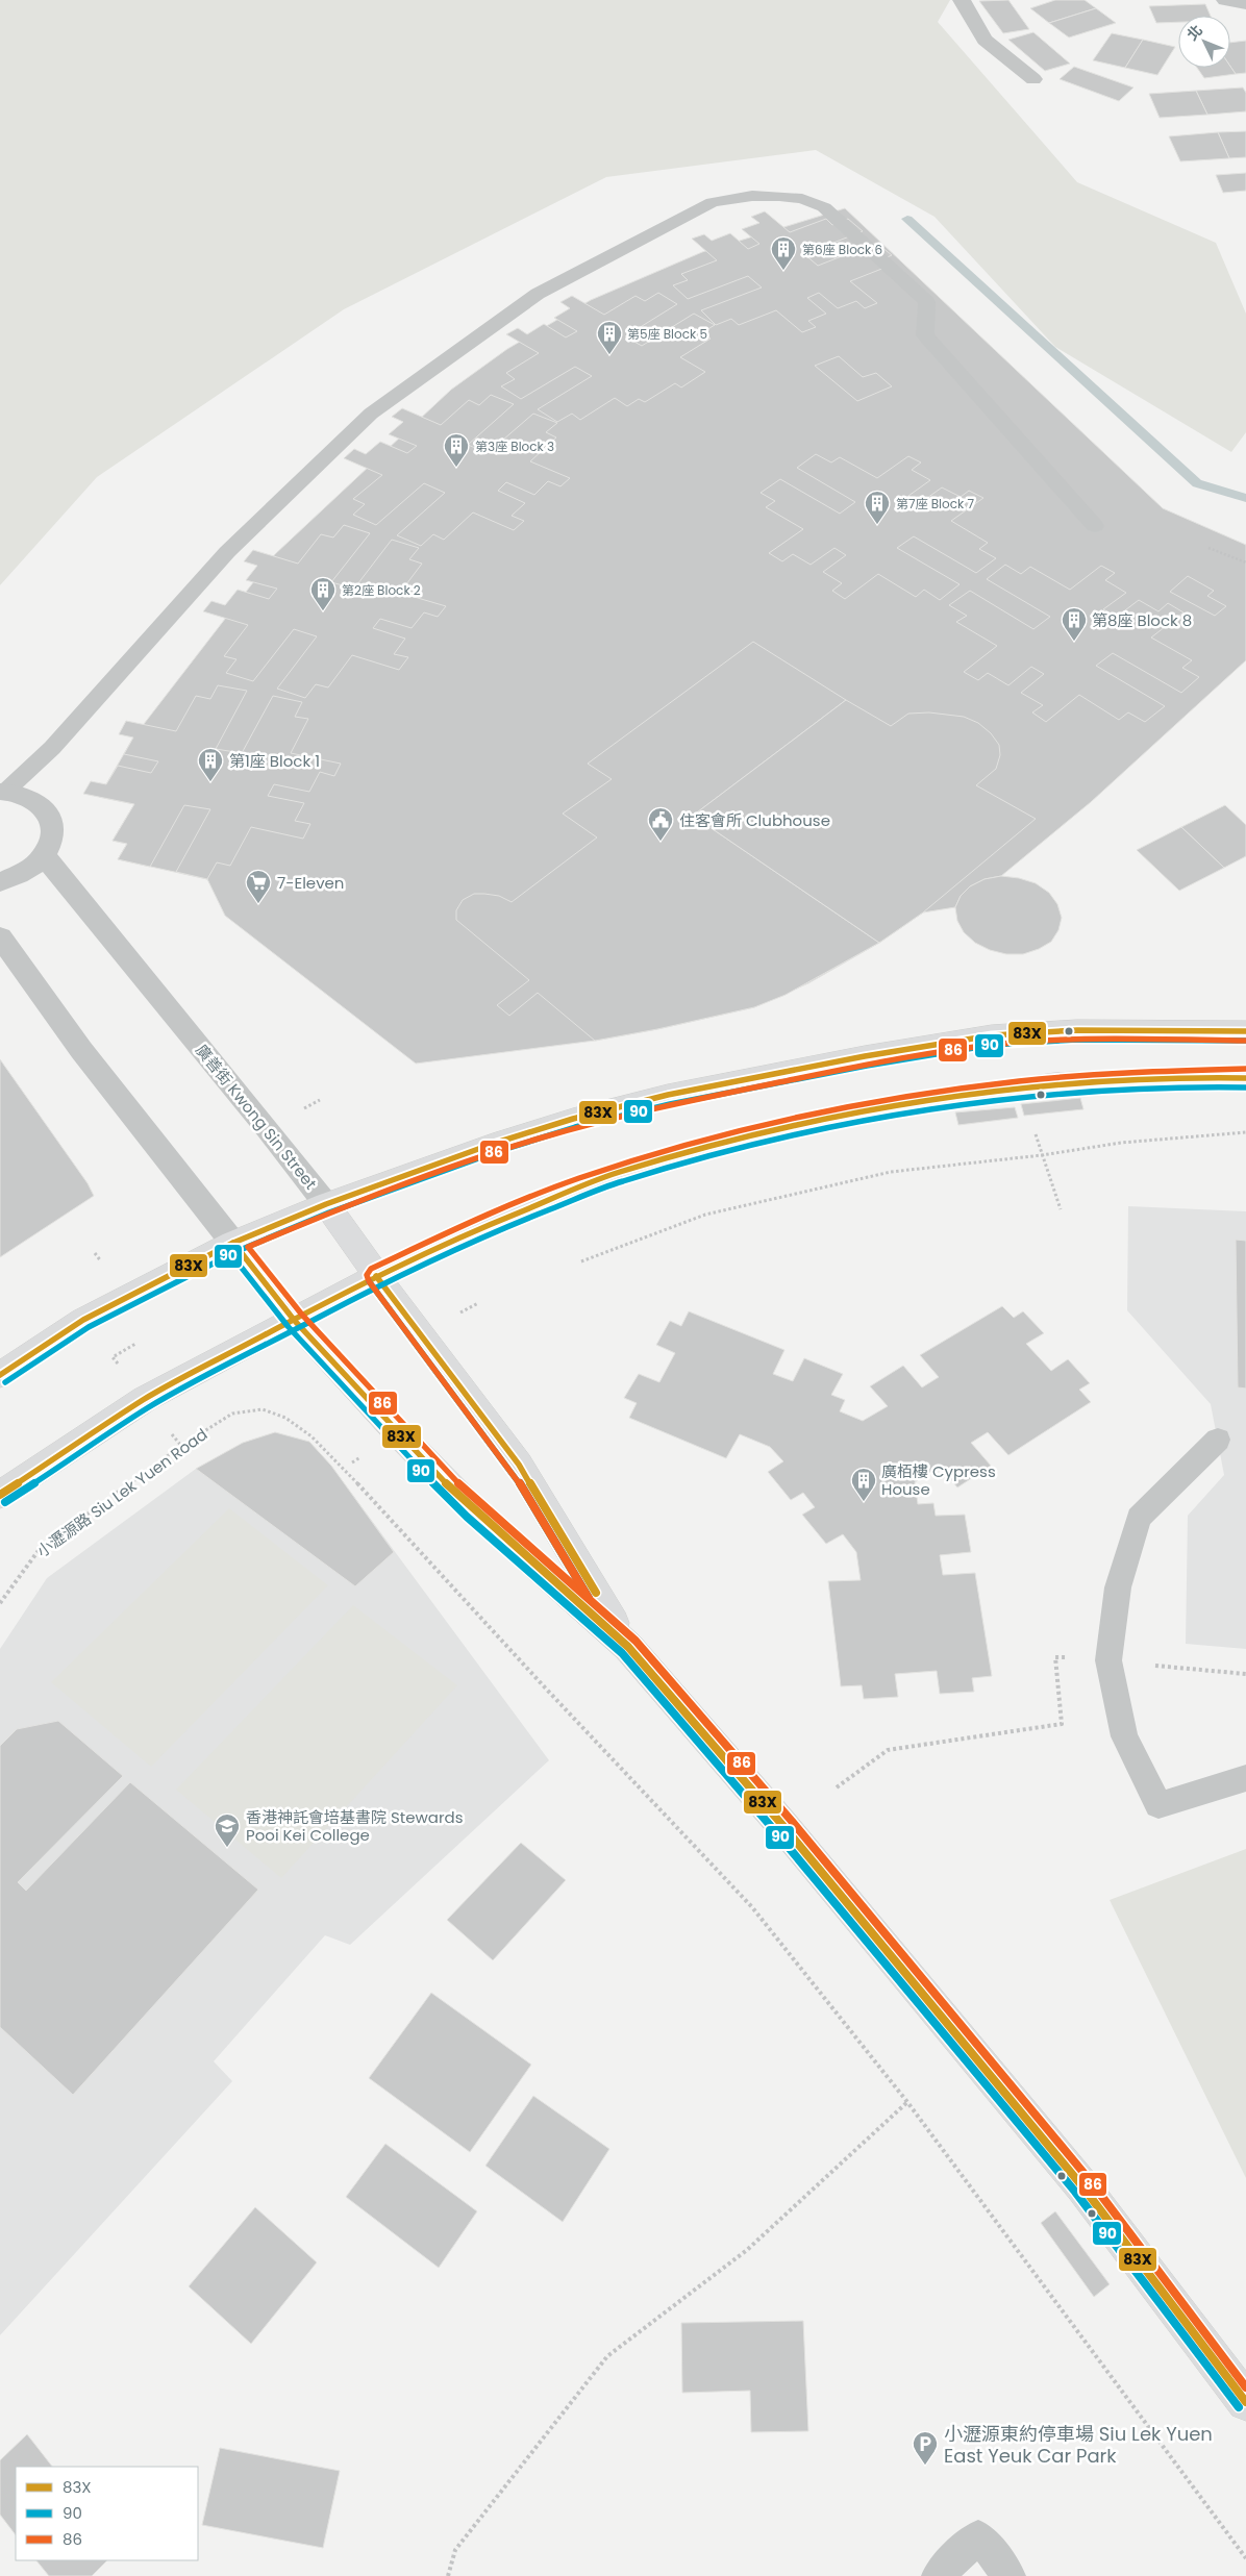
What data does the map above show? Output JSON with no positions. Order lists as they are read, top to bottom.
{
  "streets": {
    "street": ["廣善街 Kwong Sin Street"],
    "path": ["小瀝源路 Siu Lek Yuen Road"]
  },
  "places": {
    "building": [
      "第6座 Block 6",
      "第5座 Block 5",
      "第3座 Block 3",
      "第7座 Block 7",
      "第2座 Block 2",
      "第8座 Block 8",
      "第1座 Block 1",
      "廣栢樓 Cypress House"
    ],
    "public building": ["住客會所 Clubhouse"],
    "supermarket": ["7-Eleven"],
    "school or university": ["香港神託會培基書院 Stewards Pooi Kei College"],
    "parking": ["小瀝源東約停車場 Siu Lek Yuen East Yeuk Car Park"]
  },
  "lines": ["transit line 83X", "transit line 86", "transit line 90"],
  "legend": ["83X", "90", "86"],
  "north": "top left"
}
